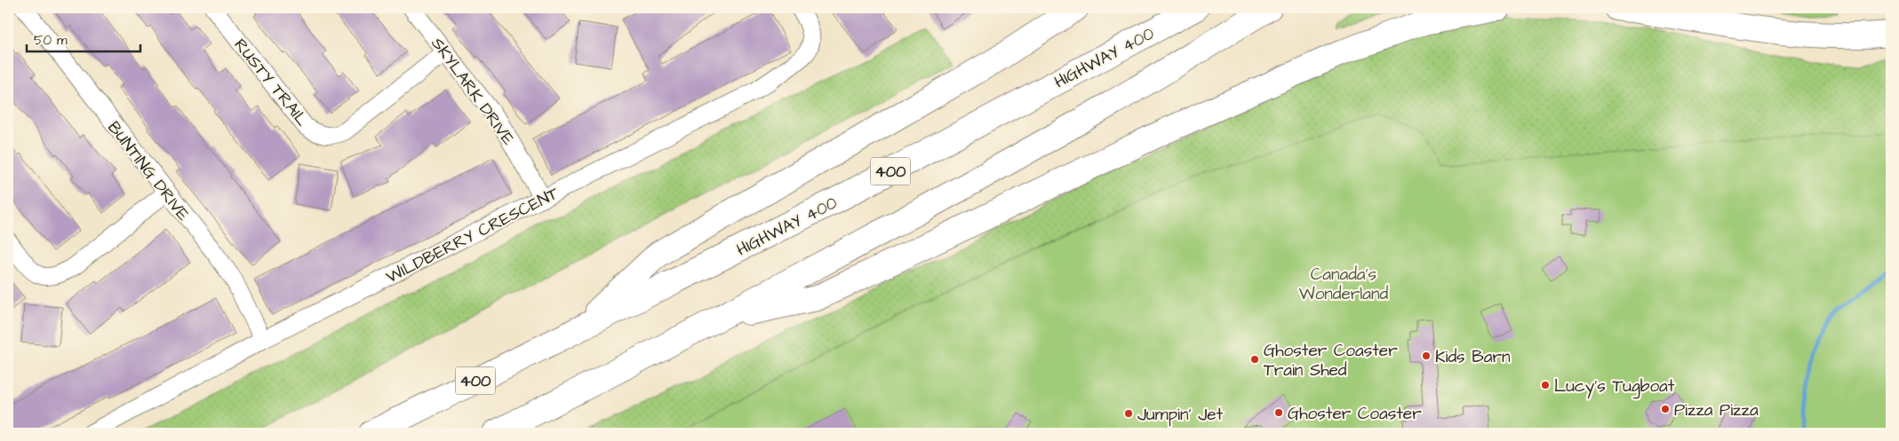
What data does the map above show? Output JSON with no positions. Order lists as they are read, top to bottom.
{
  "streets": {
    "highway": ["HIGHWAY 400", "400"],
    "street": [
      "RUSTY TRAIL",
      "SKYLARK DRIVE",
      "BUNTING DRIVE",
      "WILDBERRY CRESCENT"
    ]
  },
  "crossings": [
    ["RUSTY TRAIL", "SKYLARK DRIVE"],
    ["SKYLARK DRIVE", "WILDBERRY CRESCENT"],
    ["BUNTING DRIVE", "WILDBERRY CRESCENT"]
  ],
  "parks": ["Canada's Wonderland"],
  "places": [
    "Kids Barn",
    "Ghoster Coaster Train Shed",
    "Lucy's Tugboat",
    "Pizza Pizza",
    "Ghoster Coaster",
    "Jumpin' Jet"
  ],
  "scale_bar": "50 m"
}
